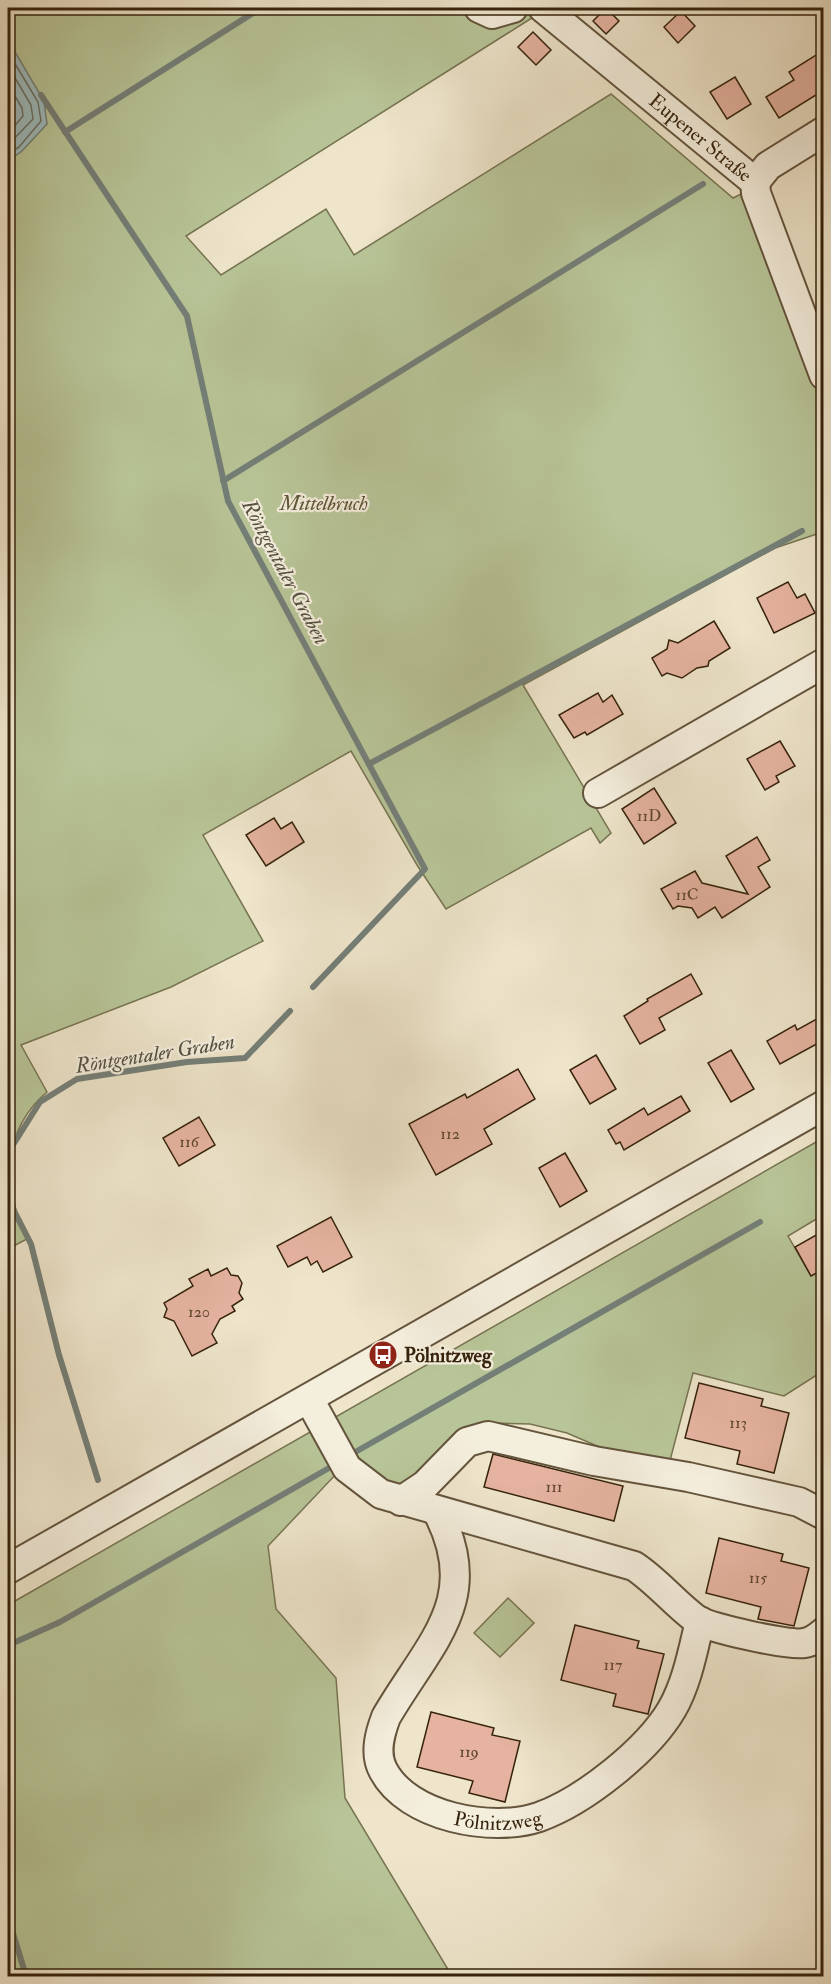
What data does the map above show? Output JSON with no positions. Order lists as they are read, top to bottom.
{
  "streets": {
    "street": ["Eupener Straße", "Pölnitzweg"]
  },
  "water": ["Röntgentaler Graben"],
  "parks": ["Mittelbruch"],
  "places": {
    "bus stop": ["Pölnitzweg"]
  },
  "house_numbers": [
    "11D",
    "11C",
    "112",
    "116",
    "120",
    "113",
    "111",
    "115",
    "117",
    "119"
  ]
}
